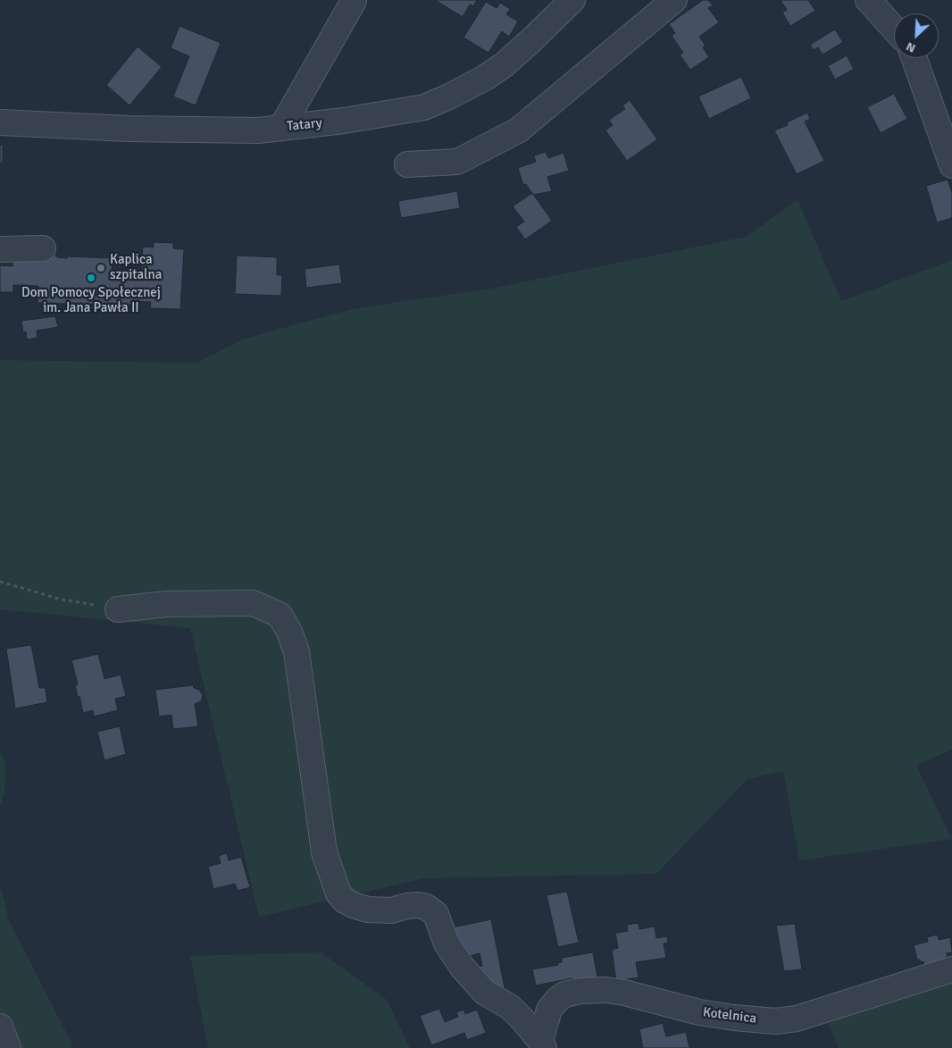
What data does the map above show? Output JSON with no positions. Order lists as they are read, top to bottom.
{
  "streets": {
    "street": ["Tatary", "Kotelnica"]
  },
  "places": ["Kaplica szpitalna", "Dom Pomocy Społecznej im. Jana Pawła II"],
  "north": "bottom left"
}
